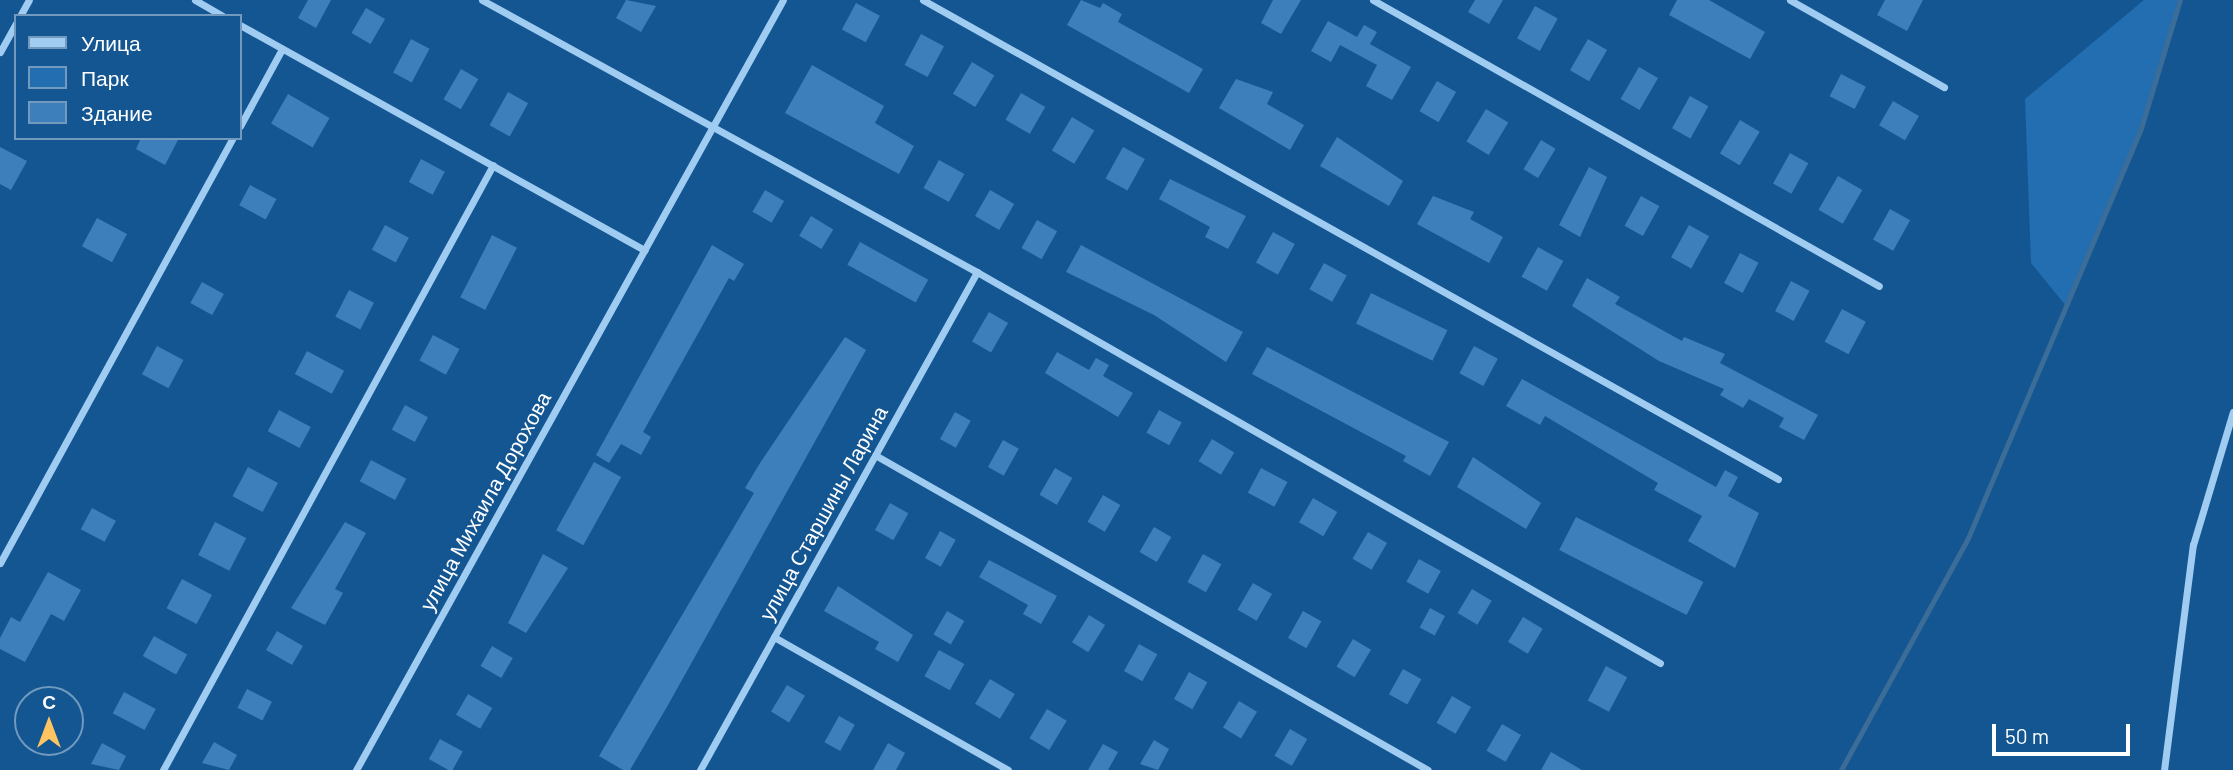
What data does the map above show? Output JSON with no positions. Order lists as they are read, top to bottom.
{
  "streets": {
    "street": ["улица Михаила Дорохова", "улица Старшины Ларина"]
  },
  "legend": ["Улица", "Парк", "Здание"],
  "scale_bar": "50 m",
  "north": "top"
}
